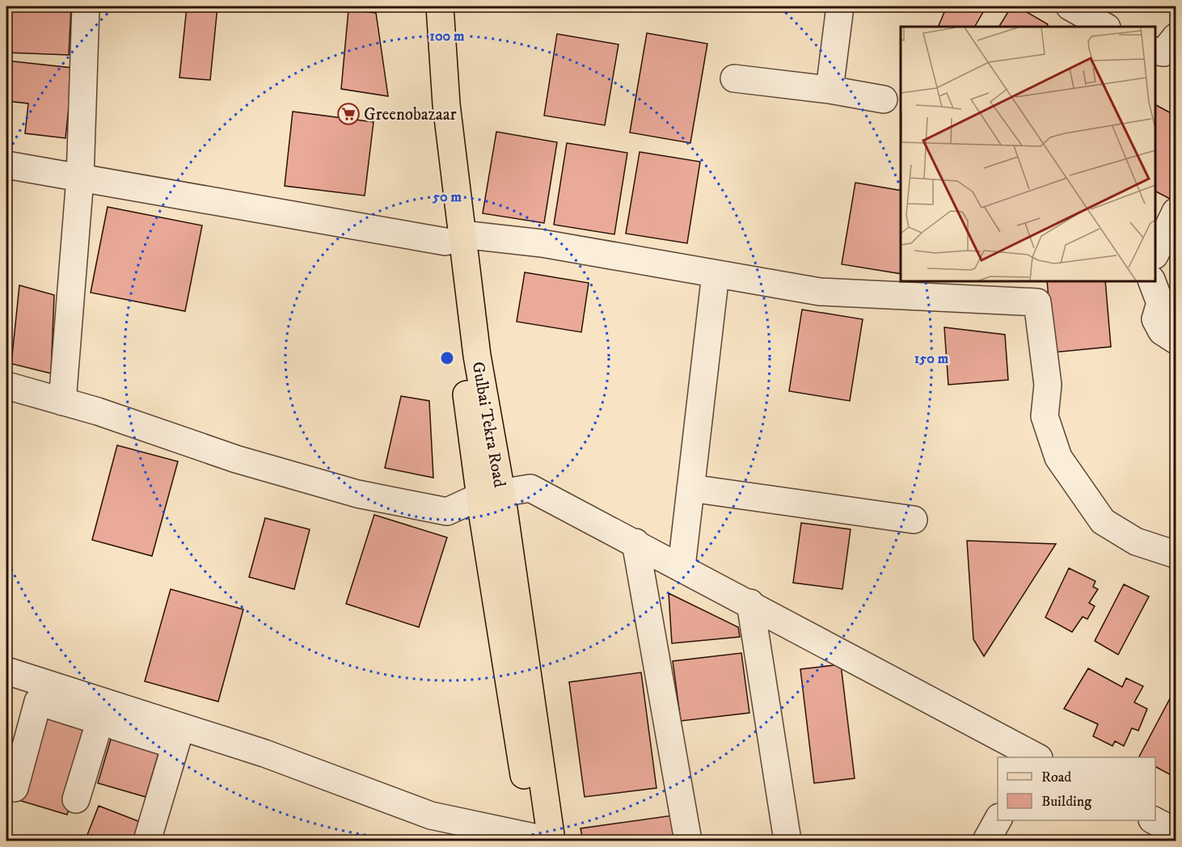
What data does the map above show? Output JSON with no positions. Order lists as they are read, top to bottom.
{
  "streets": {
    "main road": ["Gulbai Tekra Road"]
  },
  "places": {
    "supermarket": ["Greenobazaar"]
  },
  "legend": ["Road", "Building"],
  "rings": ["100 m", "50 m", "150 m"]
}
